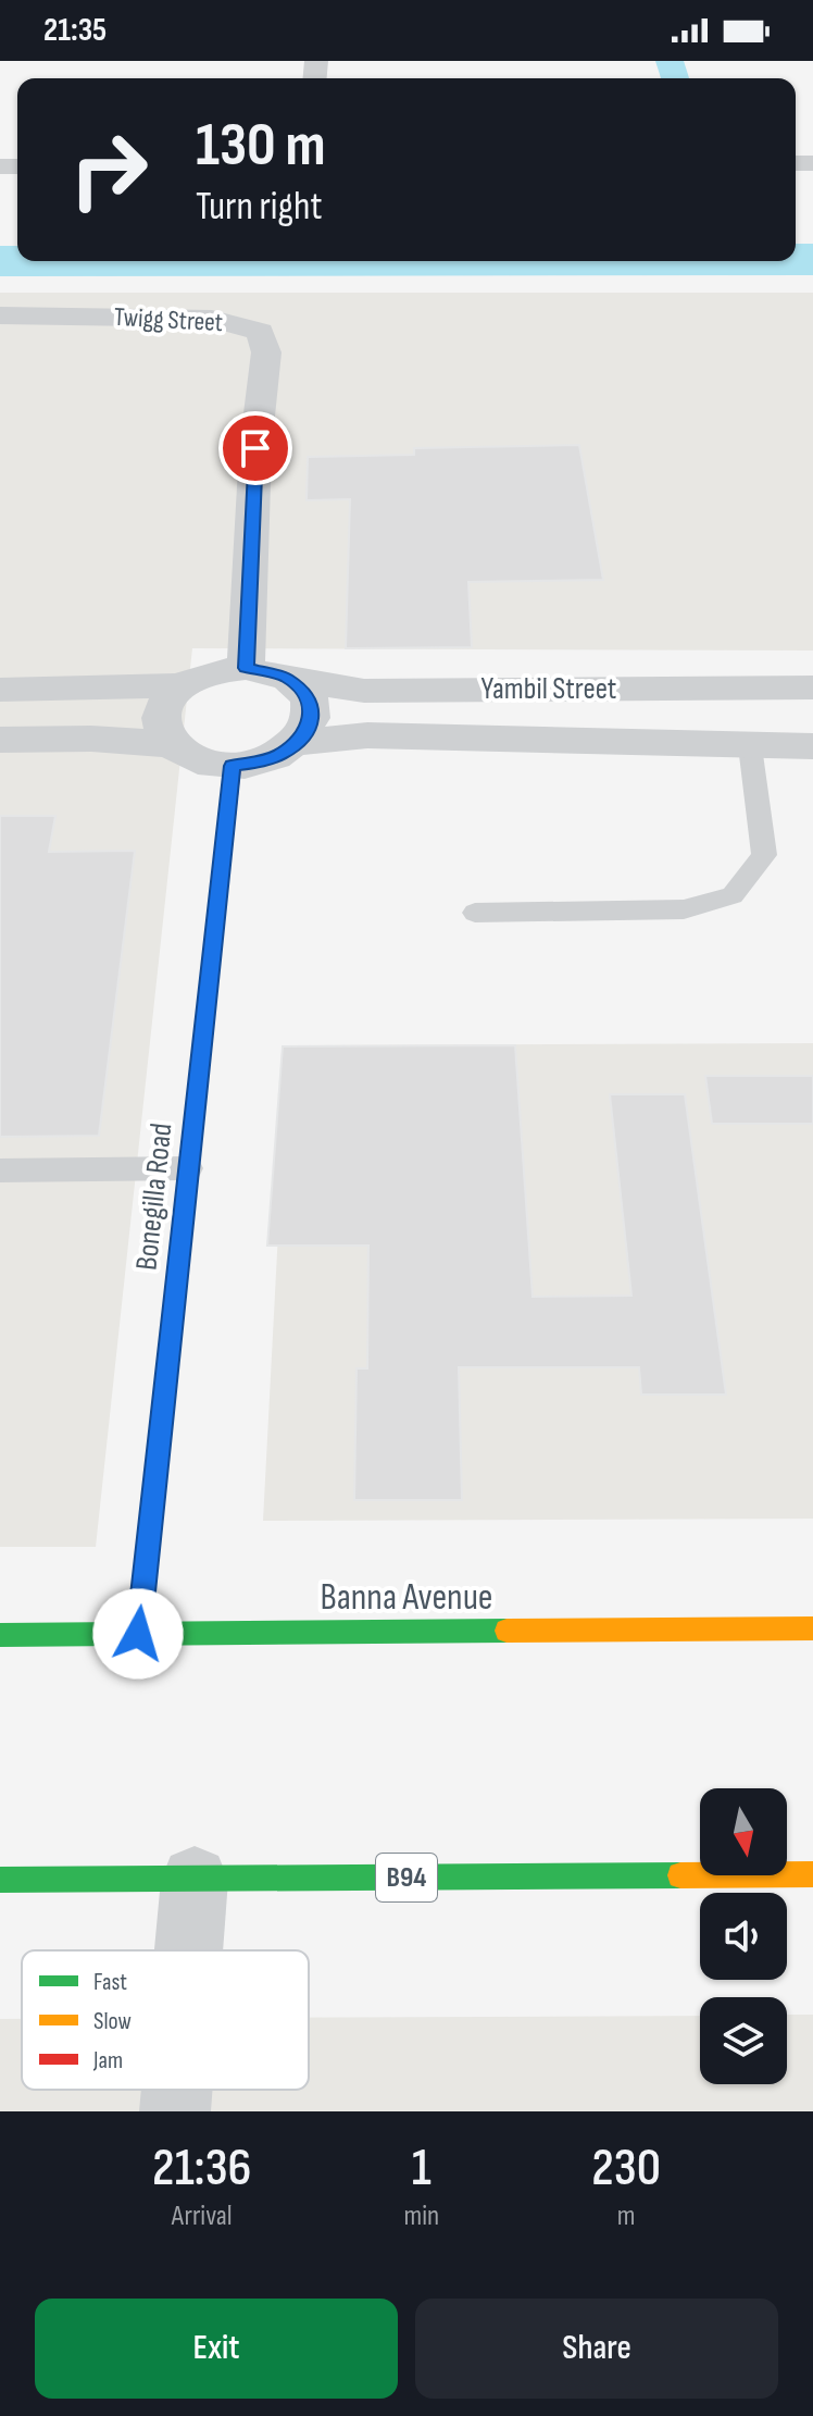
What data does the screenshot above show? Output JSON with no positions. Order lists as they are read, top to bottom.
{
  "streets": {
    "main road": ["Bonegilla Road", "Banna Avenue", "B94"],
    "street": ["Twigg Street", "Yambil Street"]
  },
  "crossings": [
    ["Twigg Street", "Yambil Street"],
    ["Twigg Street", "Bonegilla Road"],
    ["Yambil Street", "Bonegilla Road"],
    ["Bonegilla Road", "Banna Avenue"]
  ],
  "legend": ["Fast", "Slow", "Jam"],
  "north": "bottom",
  "page": {
    "status": "21:35",
    "turn": ["130 m", "Turn right"],
    "eta": [
      "21:36",
      "Arrival",
      "1",
      "min",
      "230",
      "m"
    ],
    "buttons": ["Exit", "Share"]
  }
}
